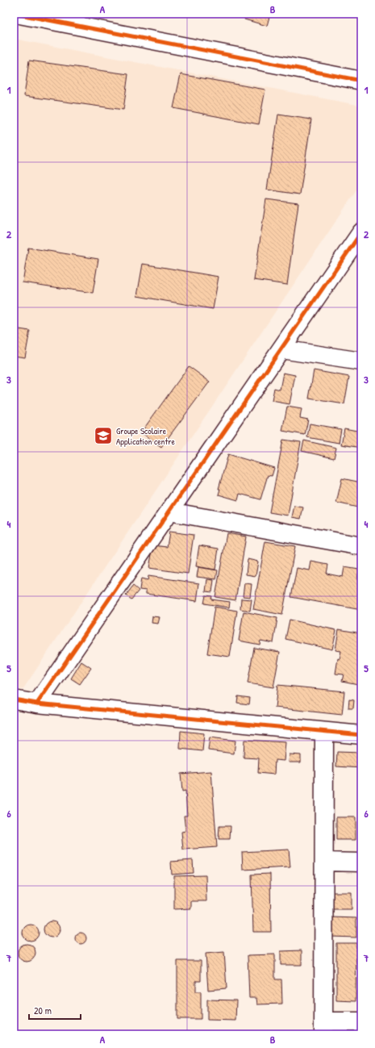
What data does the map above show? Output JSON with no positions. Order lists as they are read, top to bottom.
{
  "places": {
    "school or university": ["Groupe Scolaire Application centre"]
  },
  "scale_bar": "20 m",
  "grid": {
    "columns": ["A", "B"],
    "rows": [
      "1",
      "2",
      "3",
      "4",
      "5",
      "6",
      "7"
    ]
  }
}
